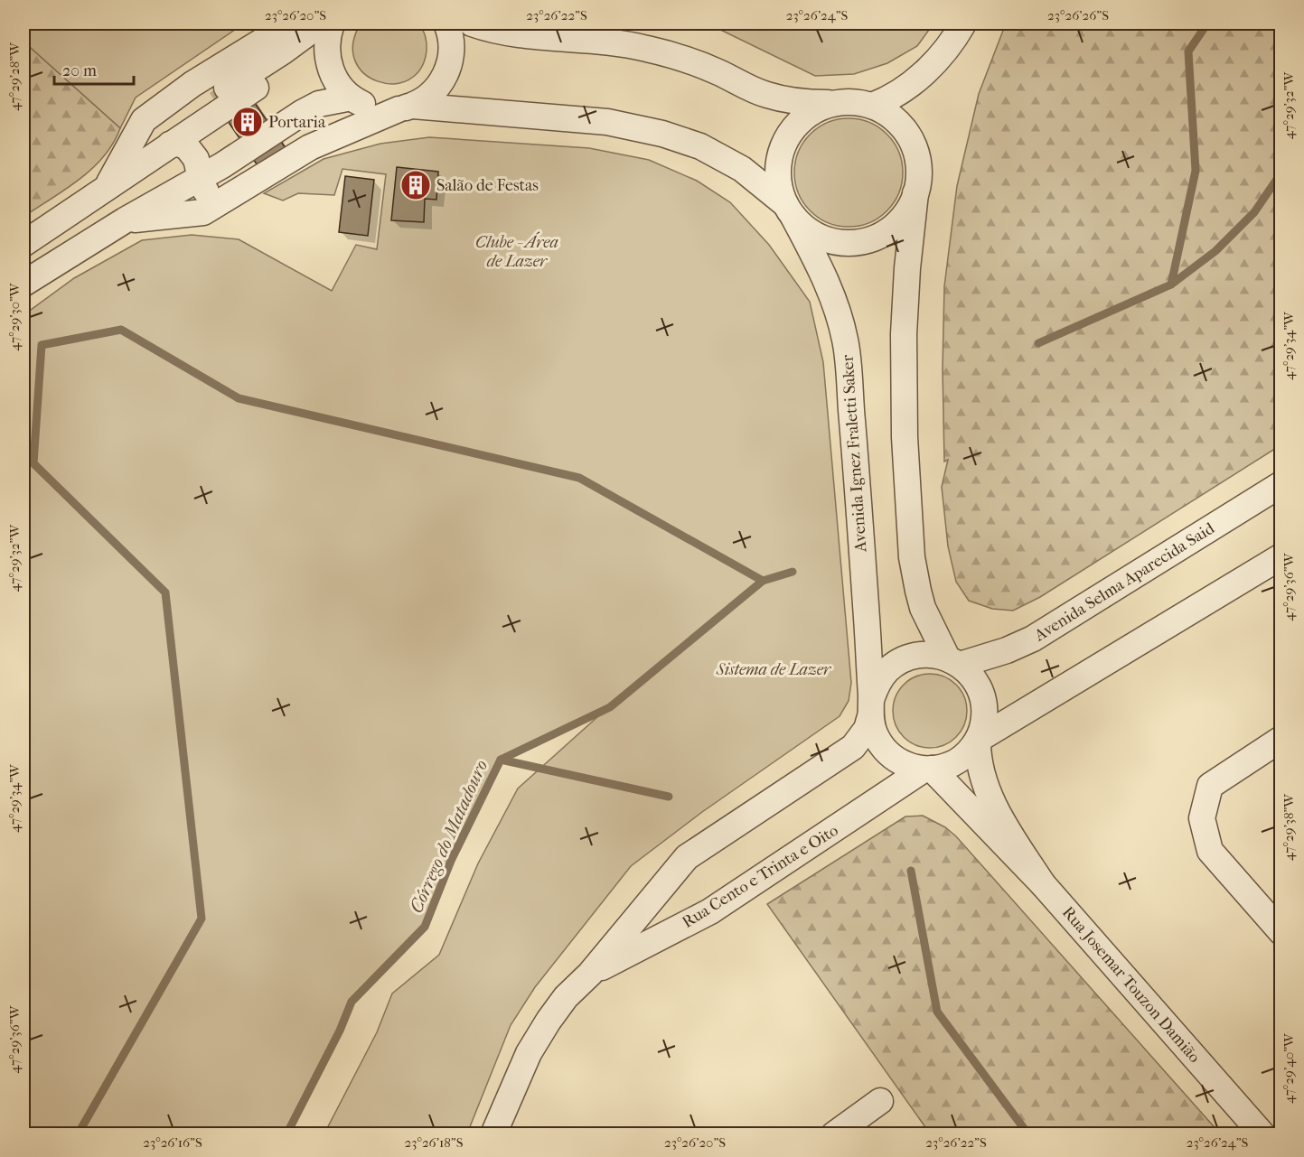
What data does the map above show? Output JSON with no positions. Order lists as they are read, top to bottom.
{
  "streets": {
    "street": [
      "Avenida Ignez Fraletti Saker",
      "Avenida Selma Aparecida Said",
      "Rua Cento e Trinta e Oito",
      "Rua Josemar Touzon Damião"
    ]
  },
  "crossings": [
    ["Avenida Ignez Fraletti Saker", "Avenida Selma Aparecida Said"],
    ["Avenida Ignez Fraletti Saker", "Rua Cento e Trinta e Oito"],
    ["Avenida Ignez Fraletti Saker", "Rua Josemar Touzon Damião"],
    ["Avenida Selma Aparecida Said", "Rua Cento e Trinta e Oito"],
    ["Avenida Selma Aparecida Said", "Rua Josemar Touzon Damião"],
    ["Rua Cento e Trinta e Oito", "Rua Josemar Touzon Damião"]
  ],
  "water": ["Córrego do Matadouro"],
  "parks": ["Clube - Área de Lazer", "Sistema de Lazer"],
  "places": {
    "building": ["Portaria", "Salão de Festas"]
  },
  "scale_bar": "20 m",
  "coordinates": [
    "23°26'20\"S",
    "23°26'22\"S",
    "23°26'24\"S",
    "23°26'26\"S",
    "47°29'28\"W",
    "47°29'32\"W",
    "47°29'30\"W",
    "47°29'34\"W",
    "47°29'36\"W",
    "47°29'38\"W",
    "47°29'40\"W",
    "23°26'16\"S",
    "23°26'18\"S"
  ]
}
